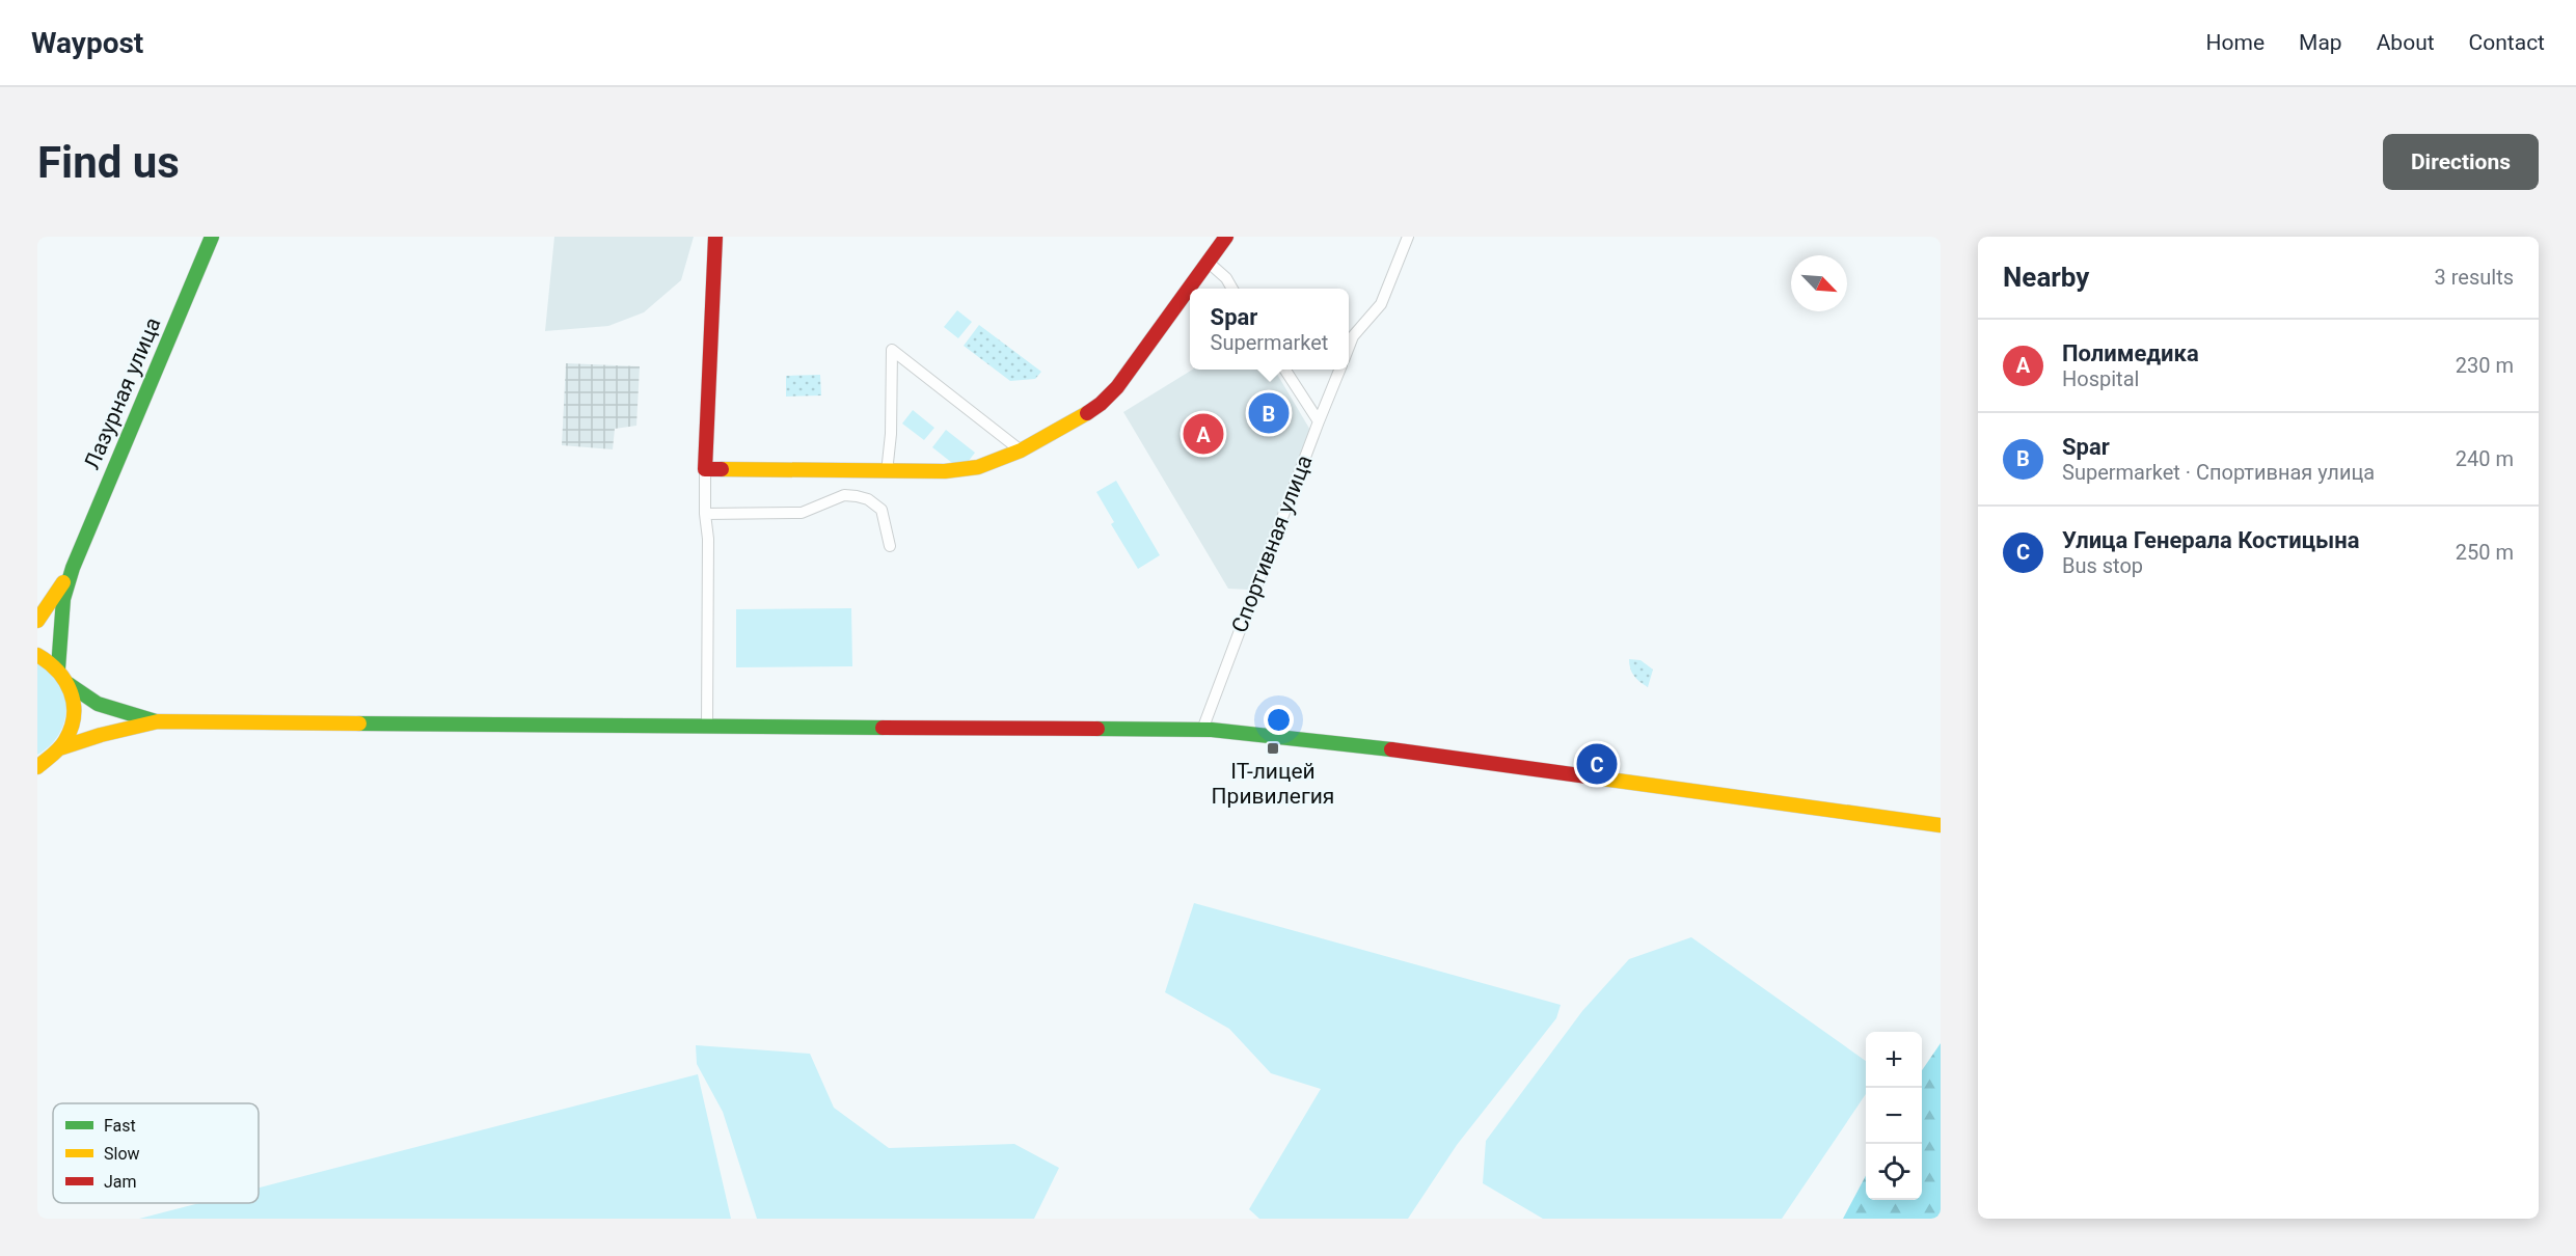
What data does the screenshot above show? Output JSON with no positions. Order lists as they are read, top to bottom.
{
  "streets": {
    "street": ["Лазурная улица", "Спортивная улица"]
  },
  "places": {
    "transit": ["IT-лицей Привилегия"]
  },
  "legend": ["Fast", "Slow", "Jam"],
  "north": "bottom right",
  "page": {
    "header": "Waypost",
    "nav": [
      "Home",
      "Map",
      "About",
      "Contact"
    ],
    "buttons": "Directions",
    "title": "Find us",
    "heading": ["Nearby", "3 results"],
    "popup": ["Spar", "Supermarket"],
    "list": [
      {
        "mark": "A",
        "name": "Полимедика",
        "note": "Hospital",
        "value": "230 m"
      },
      {
        "mark": "B",
        "name": "Spar",
        "note": "Supermarket · Спортивная улица",
        "value": "240 m"
      },
      {
        "mark": "C",
        "name": "Улица Генерала Костицына",
        "note": "Bus stop",
        "value": "250 m"
      }
    ],
    "pins": ["B", "A", "C"],
    "map_buttons": ["+", "−"]
  }
}
